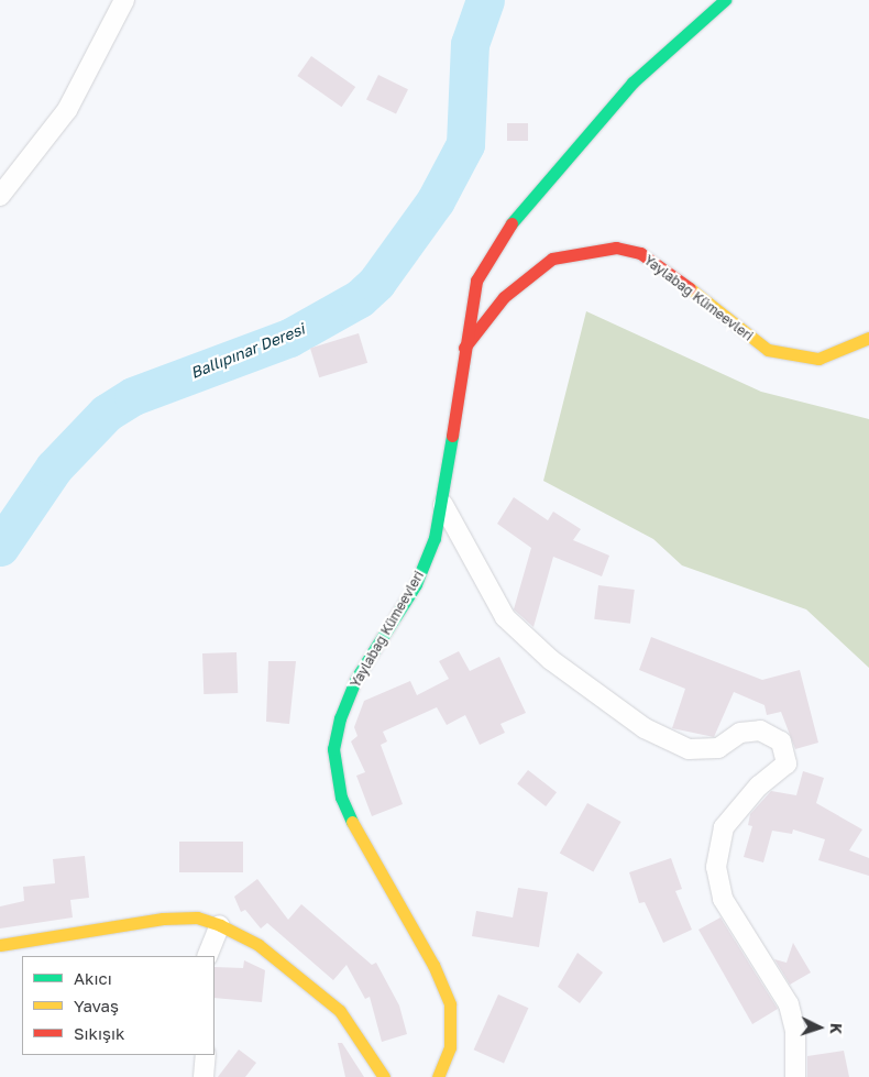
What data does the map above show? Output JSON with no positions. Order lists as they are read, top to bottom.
{
  "streets": {
    "street": ["Yaylabağ Kümeevleri"]
  },
  "water": ["Ballıpınar Deresi"],
  "legend": ["Akıcı", "Yavaş", "Sıkışık"],
  "north": "right"
}
